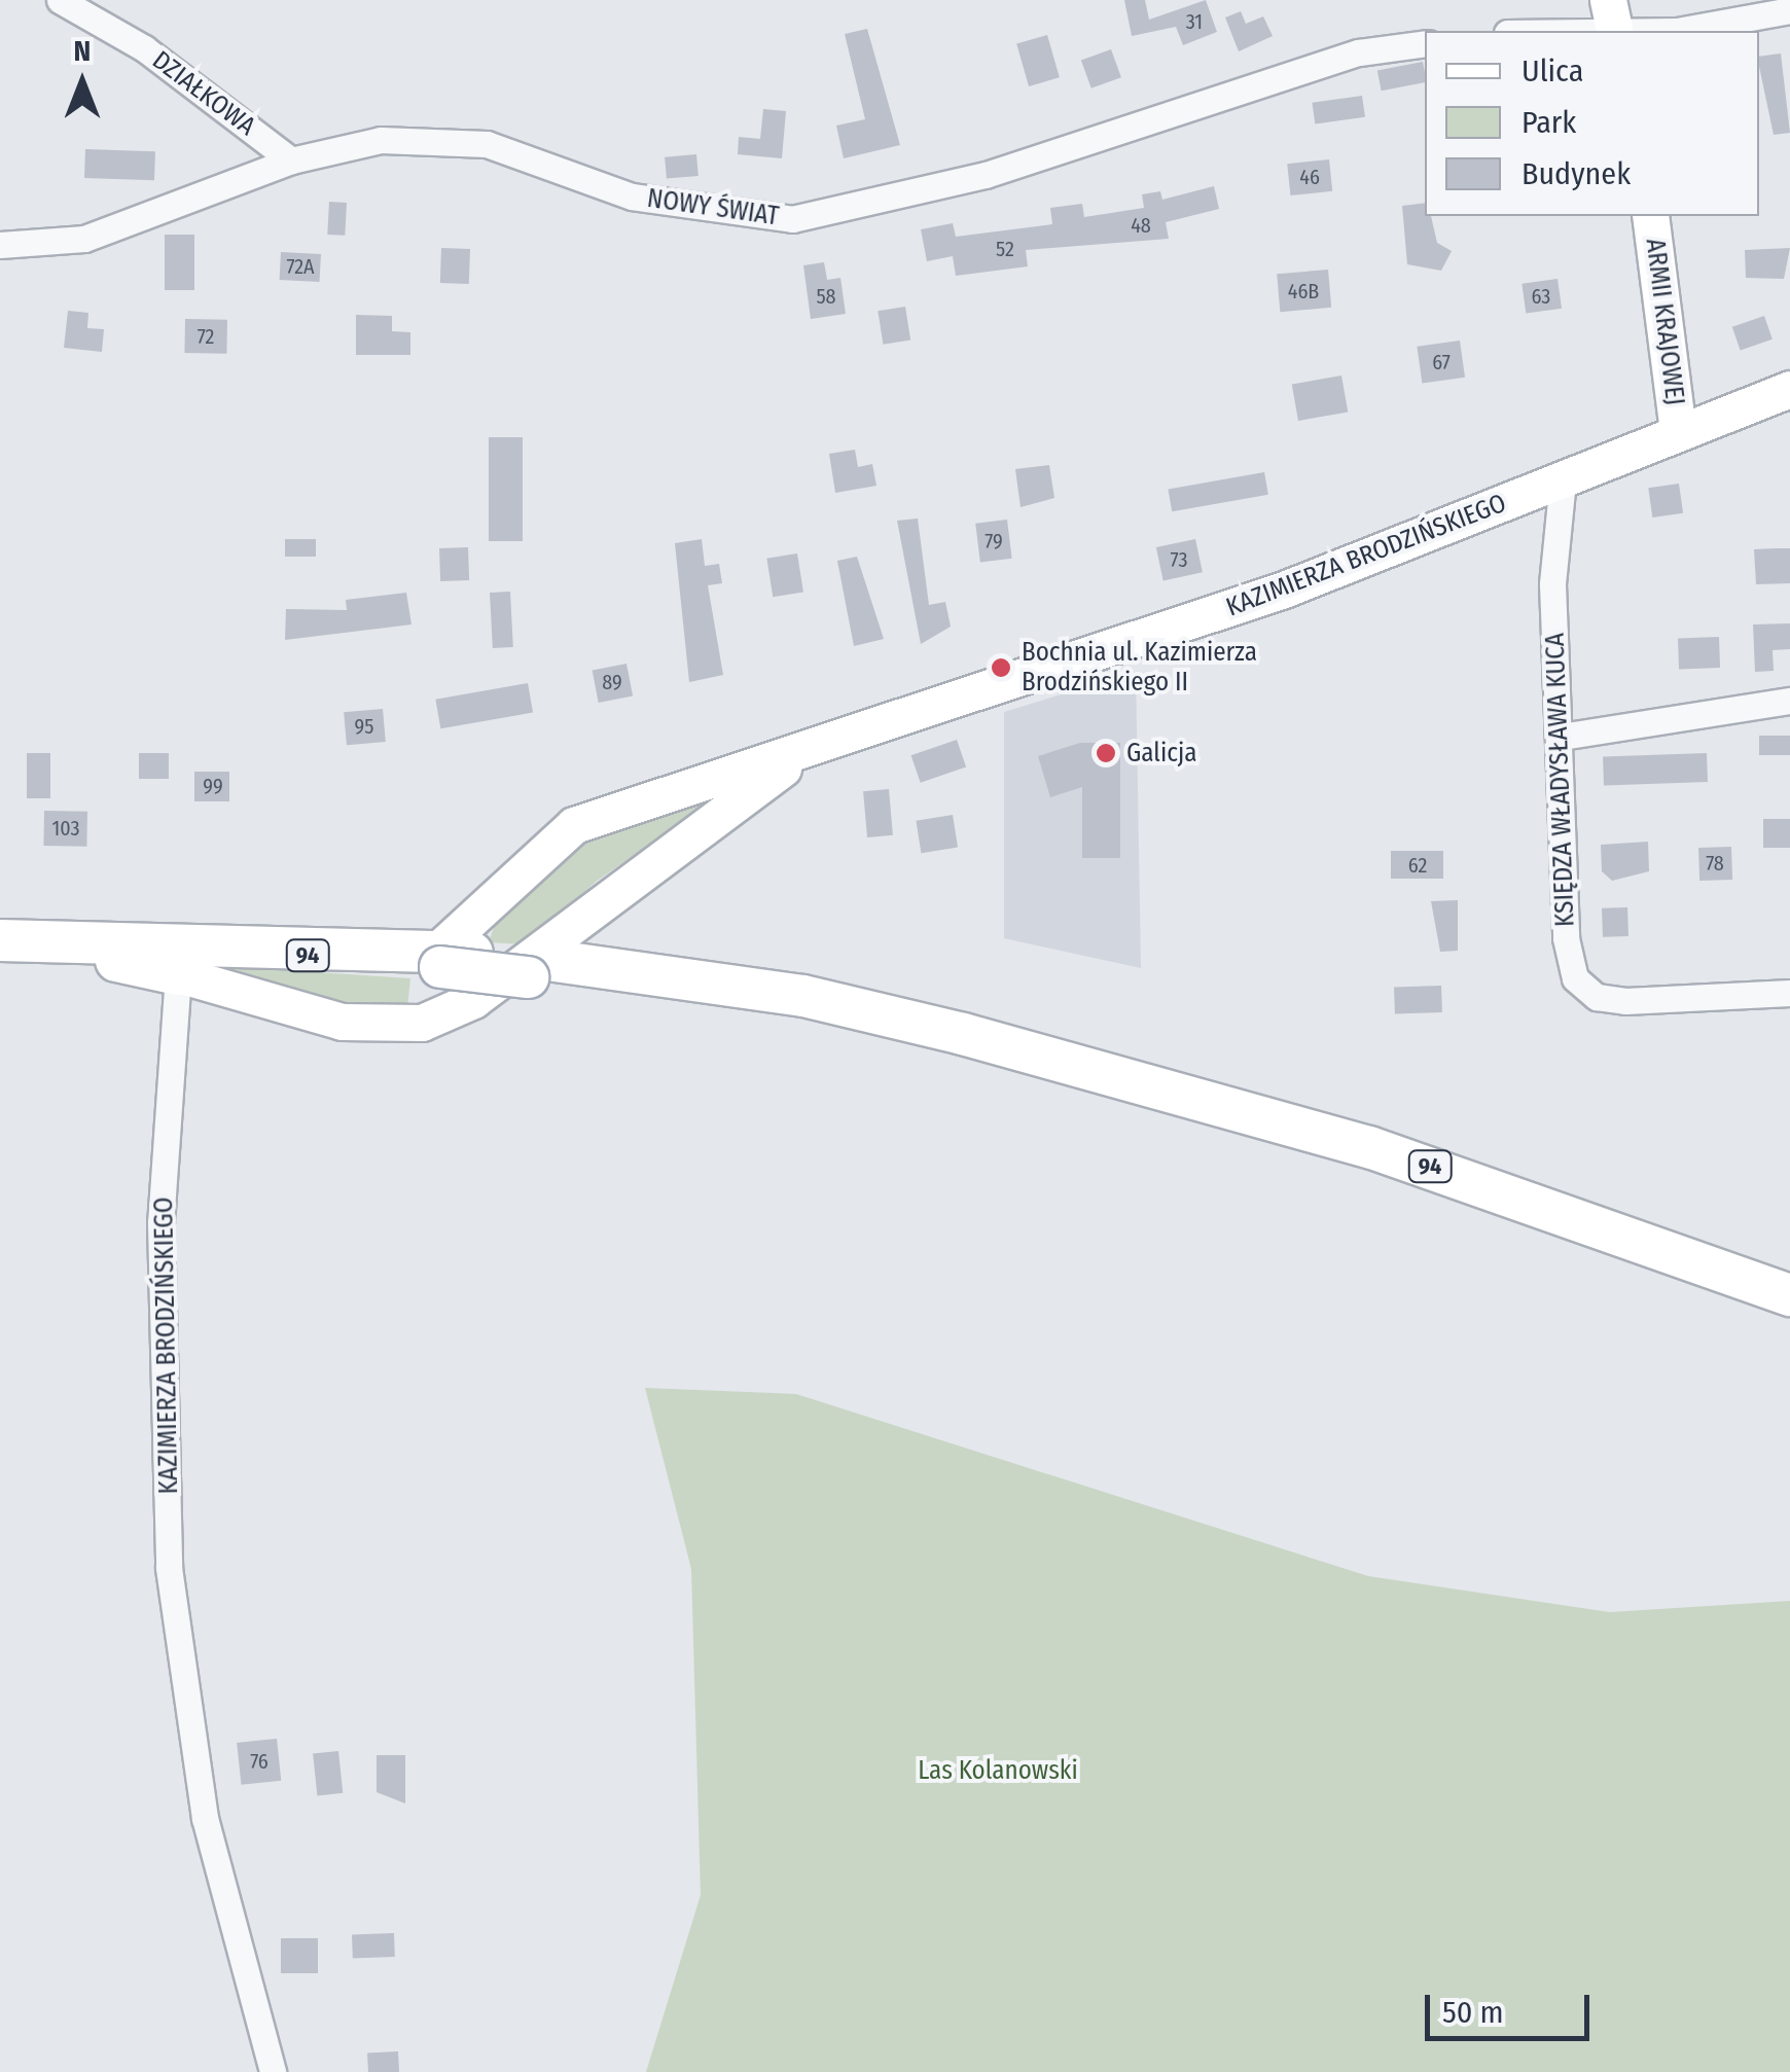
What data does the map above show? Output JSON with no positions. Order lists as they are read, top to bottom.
{
  "streets": {
    "main road": ["ARMII KRAJOWEJ", "KAZIMIERZA BRODZIŃSKIEGO", "94"],
    "street": ["DZIAŁKOWA", "NOWY ŚWIAT", "KSIĘDZA WŁADYSŁAWA KUCA"]
  },
  "crossings": [
    ["DZIAŁKOWA", "NOWY ŚWIAT"],
    ["ARMII KRAJOWEJ", "KAZIMIERZA BRODZIŃSKIEGO"],
    ["KAZIMIERZA BRODZIŃSKIEGO", "KSIĘDZA WŁADYSŁAWA KUCA"],
    ["KAZIMIERZA BRODZIŃSKIEGO", "94"]
  ],
  "parks": ["Las Kolanowski"],
  "places": ["Bochnia ul. Kazimierza Brodzińskiego II", "Galicja"],
  "house_numbers": [
    "31",
    "46",
    "48",
    "52",
    "72A",
    "46B",
    "58",
    "63",
    "72",
    "67",
    "79",
    "73",
    "89",
    "95",
    "99",
    "103",
    "78",
    "62",
    "76"
  ],
  "legend": ["Ulica", "Park", "Budynek"],
  "scale_bar": "50 m",
  "north": "top"
}
